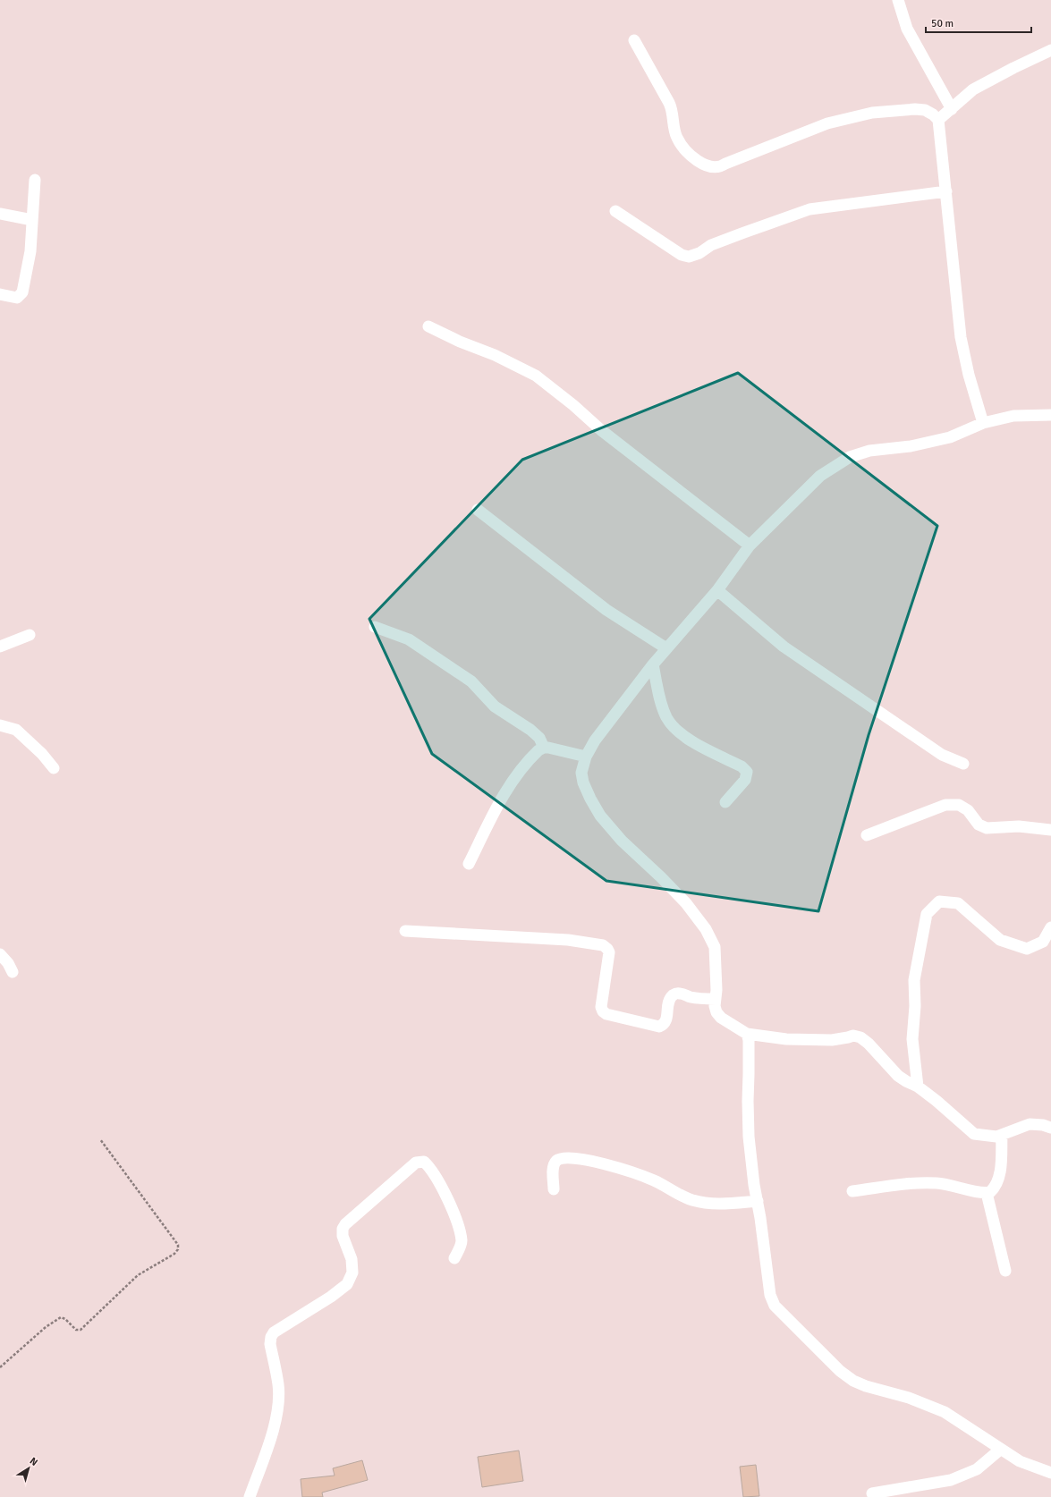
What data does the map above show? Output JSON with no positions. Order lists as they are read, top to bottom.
{
  "scale_bar": "50 m",
  "north": "top right"
}
